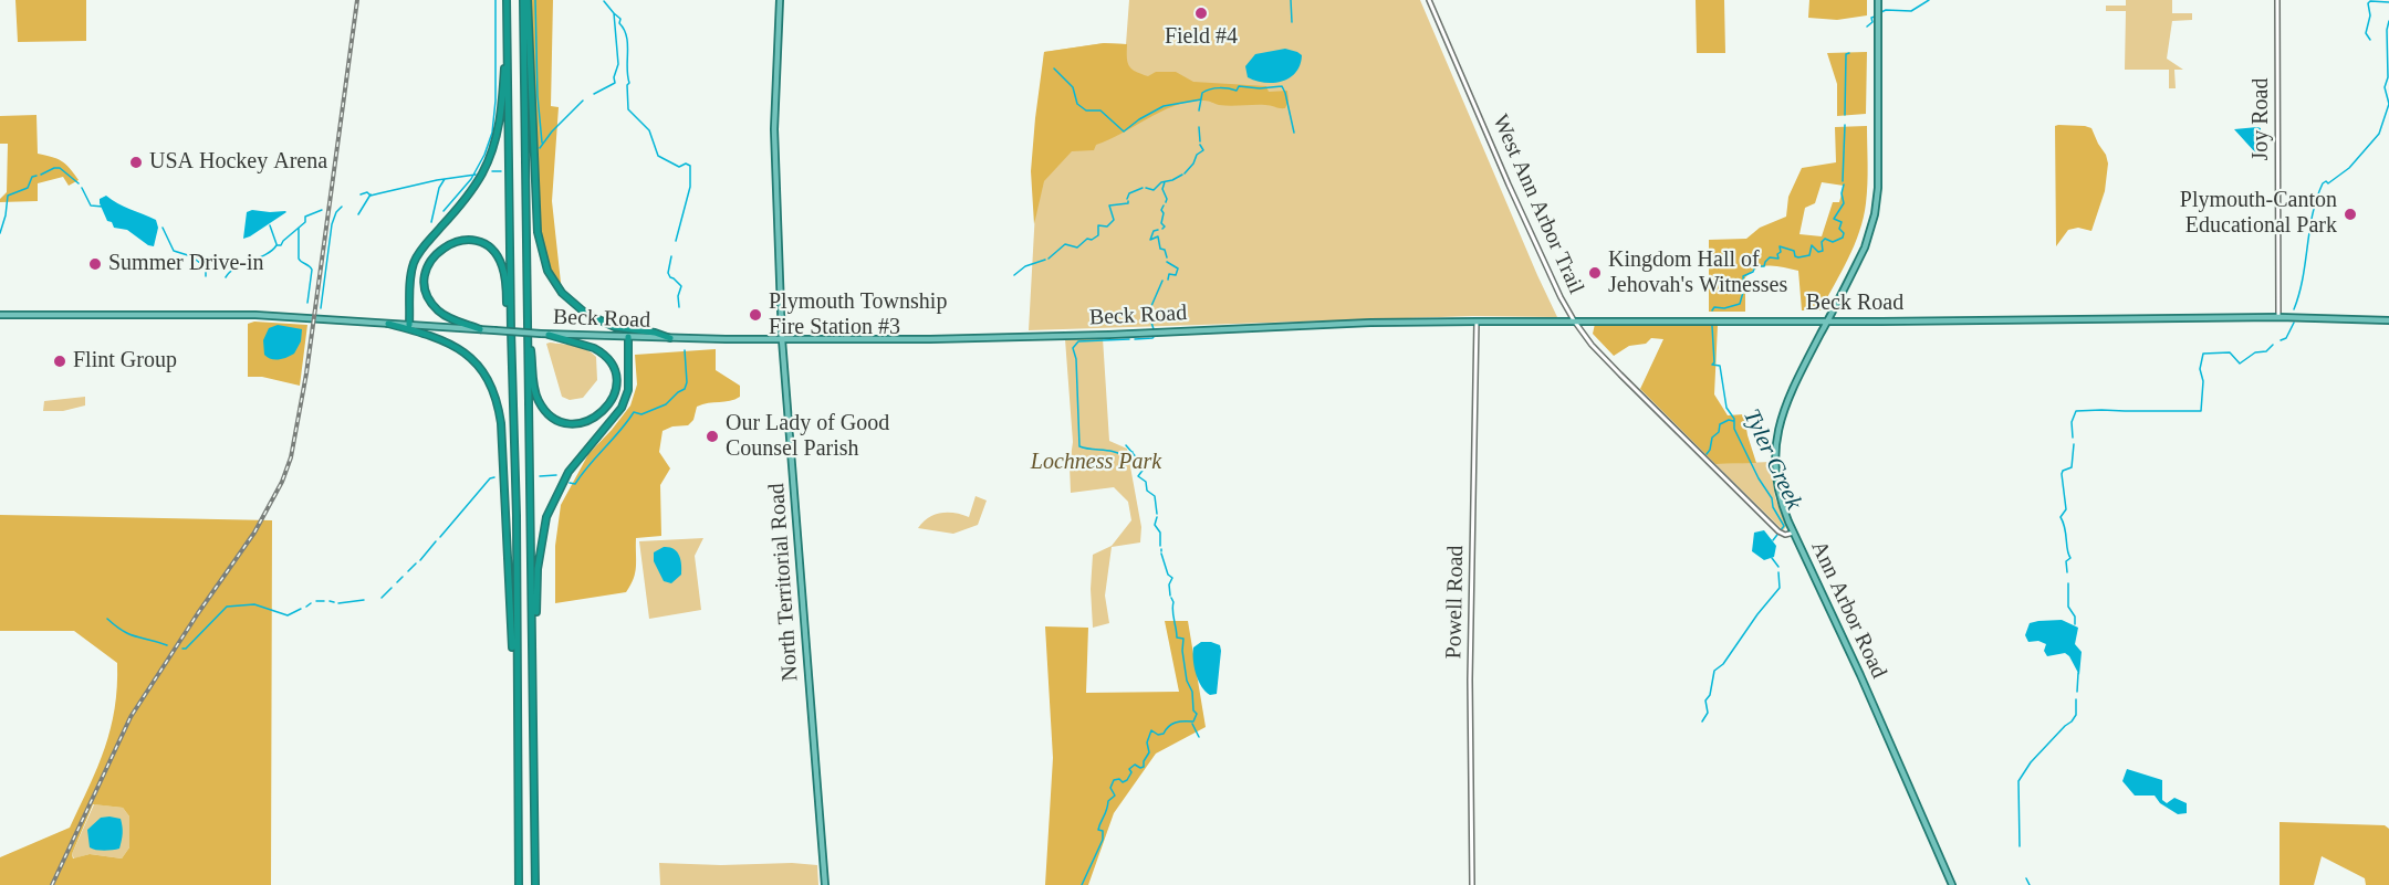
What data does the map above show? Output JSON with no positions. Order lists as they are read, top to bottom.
{
  "streets": {
    "main road": ["Beck Road", "North Territorial Road", "Ann Arbor Road"],
    "street": ["Joy Road", "West Ann Arbor Trail", "Powell Road"]
  },
  "crossings": [
    ["Joy Road", "Beck Road"],
    ["West Ann Arbor Trail", "Beck Road"],
    ["West Ann Arbor Trail", "Ann Arbor Road"],
    ["Beck Road", "North Territorial Road"],
    ["Beck Road", "Powell Road"],
    ["Beck Road", "Ann Arbor Road"]
  ],
  "water": ["Tyler Creek"],
  "parks": ["Lochness Park"],
  "places": [
    "Field #4",
    "USA Hockey Arena",
    "Plymouth-Canton Educational Park",
    "Summer Drive-in",
    "Kingdom Hall of Jehovah's Witnesses",
    "Plymouth Township Fire Station #3",
    "Flint Group",
    "Our Lady of Good Counsel Parish"
  ]
}
